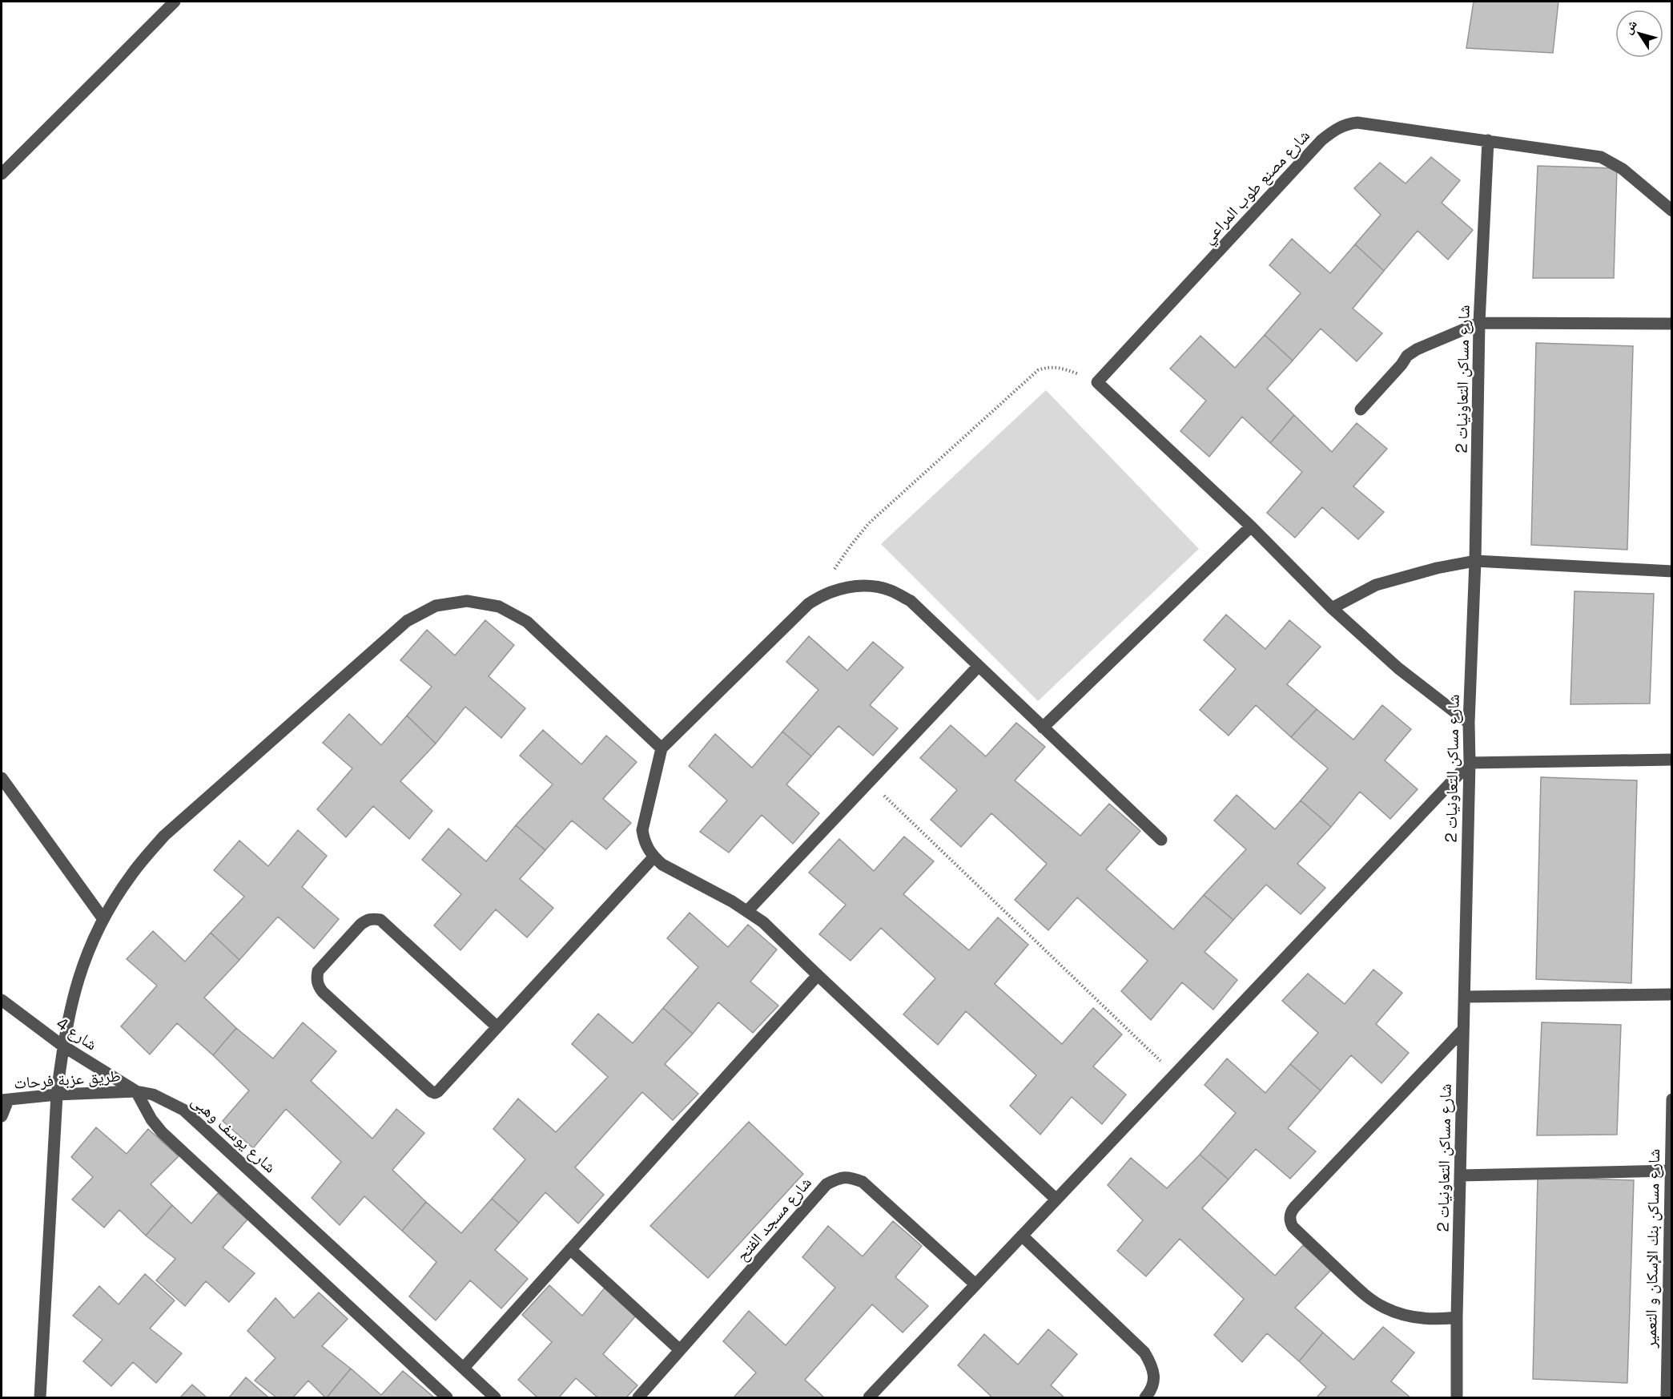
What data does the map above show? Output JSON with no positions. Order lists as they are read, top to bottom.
{
  "streets": {
    "street": [
      "شارع مصنع طوب المراعي",
      "شارع مساكن التعاونيات 2",
      "شارع 4",
      "طريق عزبة فرحات",
      "شارع يوسف وهبى",
      "شارع مسجد الفتح",
      "شارع مساكن بنك الإسكان و التعمير"
    ]
  },
  "crossings": [
    ["شارع مصنع طوب المراعي", "شارع مساكن التعاونيات 2"],
    ["شارع 4", "طريق عزبة فرحات"],
    ["شارع 4", "شارع يوسف وهبى"],
    ["طريق عزبة فرحات", "شارع يوسف وهبى"]
  ],
  "north": "top left"
}
